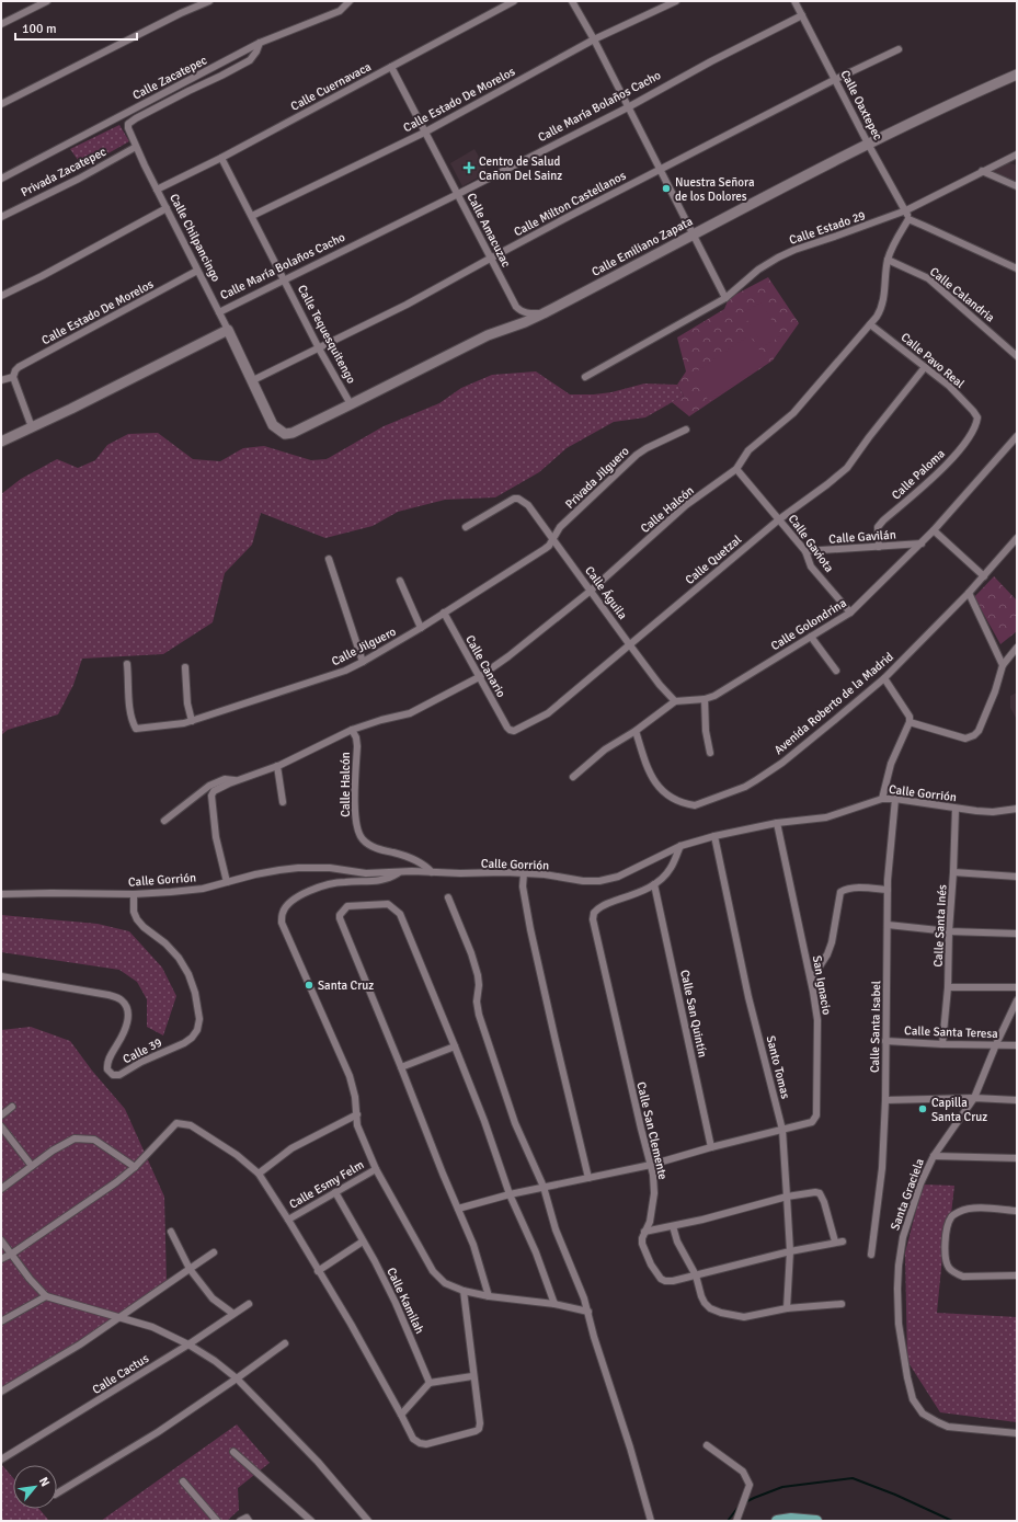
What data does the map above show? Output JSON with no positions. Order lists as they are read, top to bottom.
{
  "streets": {
    "street": [
      "Calle Zacatepec",
      "Calle Cuernavaca",
      "Calle Estado De Morelos",
      "Calle Oaxtepec",
      "Calle María Bolaños Cacho",
      "Privada Zacatepec",
      "Calle Milton Castellanos",
      "Calle Estado 29",
      "Calle Amacuzac",
      "Calle Chilpancingo",
      "Calle Emiliano Zapata",
      "Calle Calandria",
      "Calle Tequesquitengo",
      "Calle Pavo Real",
      "Calle Paloma",
      "Privada Jilguero",
      "Calle Halcón",
      "Calle Gavilán",
      "Calle Gaviota",
      "Calle Quetzal",
      "Calle Águila",
      "Calle Golondrina",
      "Calle Jilguero",
      "Calle Canario",
      "Avenida Roberto de la Madrid",
      "Calle Gorrión",
      "Calle Santa Inés",
      "San Ignacio",
      "Calle San Quintín",
      "Calle Santa Isabel",
      "Calle Santa Teresa",
      "Calle 39",
      "Santo Tomas",
      "Calle San Clemente",
      "Calle Esmy Felm",
      "Santa Graciela",
      "Calle Kamilah",
      "Calle Cactus"
    ]
  },
  "crossings": [
    ["Calle Zacatepec", "Calle Chilpancingo"],
    ["Calle Cuernavaca", "Calle Amacuzac"],
    ["Calle Cuernavaca", "Calle Chilpancingo"],
    ["Calle Cuernavaca", "Calle Tequesquitengo"],
    ["Calle Estado De Morelos", "Calle Amacuzac"],
    ["Calle Estado De Morelos", "Calle Chilpancingo"],
    ["Calle Estado De Morelos", "Calle Tequesquitengo"],
    ["Calle Oaxtepec", "Calle María Bolaños Cacho"],
    ["Calle Oaxtepec", "Calle Milton Castellanos"],
    ["Calle Oaxtepec", "Calle Estado 29"],
    ["Calle Oaxtepec", "Calle Emiliano Zapata"],
    ["Calle Oaxtepec", "Calle Halcón"],
    ["Calle María Bolaños Cacho", "Calle Amacuzac"],
    ["Calle María Bolaños Cacho", "Calle Chilpancingo"],
    ["Calle María Bolaños Cacho", "Calle Tequesquitengo"],
    ["Privada Zacatepec", "Calle Chilpancingo"],
    ["Calle Milton Castellanos", "Calle Amacuzac"],
    ["Calle Milton Castellanos", "Calle Chilpancingo"],
    ["Calle Milton Castellanos", "Calle Tequesquitengo"],
    ["Calle Amacuzac", "Calle Emiliano Zapata"],
    ["Calle Chilpancingo", "Calle Emiliano Zapata"],
    ["Calle Emiliano Zapata", "Calle Tequesquitengo"],
    ["Calle Calandria", "Calle Halcón"],
    ["Calle Pavo Real", "Calle Paloma"],
    ["Calle Pavo Real", "Calle Halcón"],
    ["Calle Pavo Real", "Calle Quetzal"],
    ["Calle Paloma", "Calle Gavilán"],
    ["Privada Jilguero", "Calle Águila"],
    ["Privada Jilguero", "Calle Jilguero"],
    ["Calle Halcón", "Calle Gaviota"],
    ["Calle Halcón", "Calle Águila"],
    ["Calle Halcón", "Calle Canario"],
    ["Calle Halcón", "Calle Gorrión"],
    ["Calle Gavilán", "Calle Gaviota"],
    ["Calle Gavilán", "Calle Golondrina"],
    ["Calle Gaviota", "Calle Quetzal"],
    ["Calle Gaviota", "Calle Golondrina"],
    ["Calle Quetzal", "Calle Águila"],
    ["Calle Quetzal", "Calle Canario"],
    ["Calle Águila", "Calle Golondrina"],
    ["Calle Águila", "Calle Jilguero"],
    ["Calle Jilguero", "Calle Canario"],
    ["Calle Gorrión", "Calle Santa Inés"],
    ["Calle Gorrión", "San Ignacio"],
    ["Calle Gorrión", "Calle Santa Isabel"],
    ["Calle Gorrión", "Calle 39"],
    ["Calle Gorrión", "Santo Tomas"],
    ["Calle Gorrión", "Calle San Clemente"],
    ["Calle Santa Inés", "Calle Santa Teresa"],
    ["San Ignacio", "Calle San Quintín"],
    ["San Ignacio", "Santo Tomas"],
    ["San Ignacio", "Calle San Clemente"],
    ["Calle San Quintín", "Calle San Clemente"],
    ["Calle Santa Isabel", "Calle Santa Teresa"],
    ["Calle Santa Teresa", "Santa Graciela"],
    ["Santo Tomas", "Calle San Clemente"],
    ["Calle Esmy Felm", "Calle Kamilah"]
  ],
  "places": {
    "health": ["Centro de Salud Cañon Del Sainz"],
    "other": ["Nuestra Señora de los Dolores", "Santa Cruz", "Capilla Santa Cruz"]
  },
  "scale_bar": "100 m",
  "north": "top right"
}
